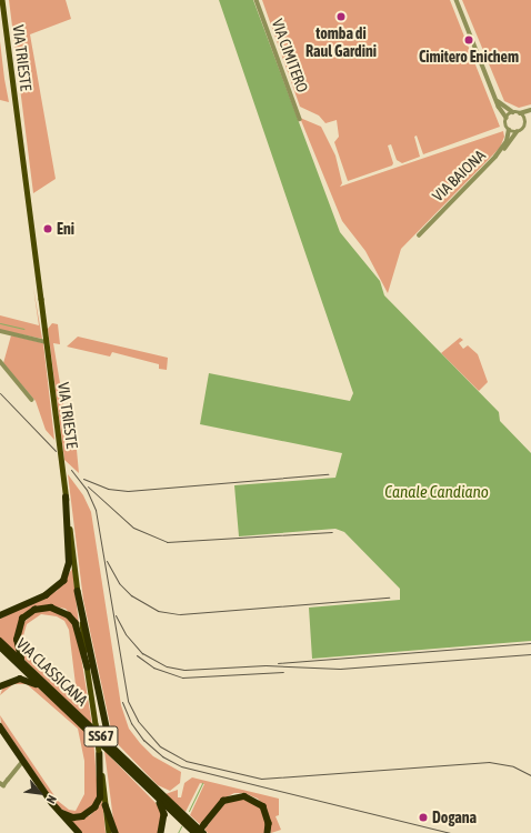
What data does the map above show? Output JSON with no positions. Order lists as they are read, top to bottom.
{
  "streets": {
    "highway": ["VIA CLASSICANA", "SS67"],
    "main road": ["VIA TRIESTE"],
    "street": ["VIA CIMITERO", "VIA BAIONA"]
  },
  "water": ["Canale Candiano"],
  "places": [
    "tomba di Raul Gardini",
    "Cimitero Enichem",
    "Eni",
    "Dogana"
  ],
  "north": "bottom right"
}
